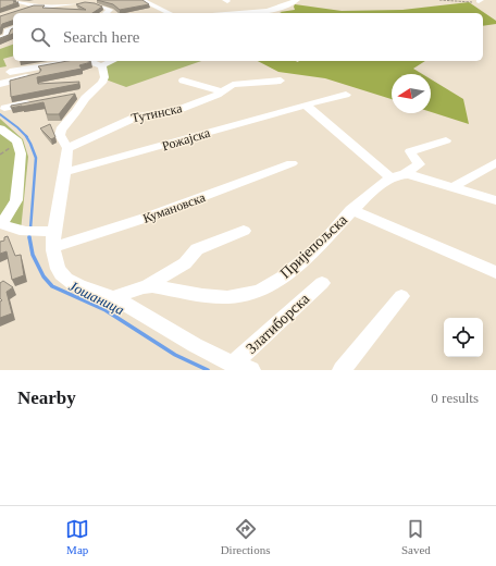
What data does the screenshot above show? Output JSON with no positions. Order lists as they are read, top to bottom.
{
  "streets": {
    "street": [
      "Тутинска",
      "Рожајска",
      "Кумановска",
      "Пријепољска",
      "Златиборска"
    ]
  },
  "crossings": [
    ["Пријепољска", "Златиборска"]
  ],
  "water": ["Јошаница"],
  "north": "left",
  "page": {
    "search": "Search here",
    "heading": ["Nearby", "0 results"],
    "nav": ["Map", "Directions", "Saved"]
  }
}
